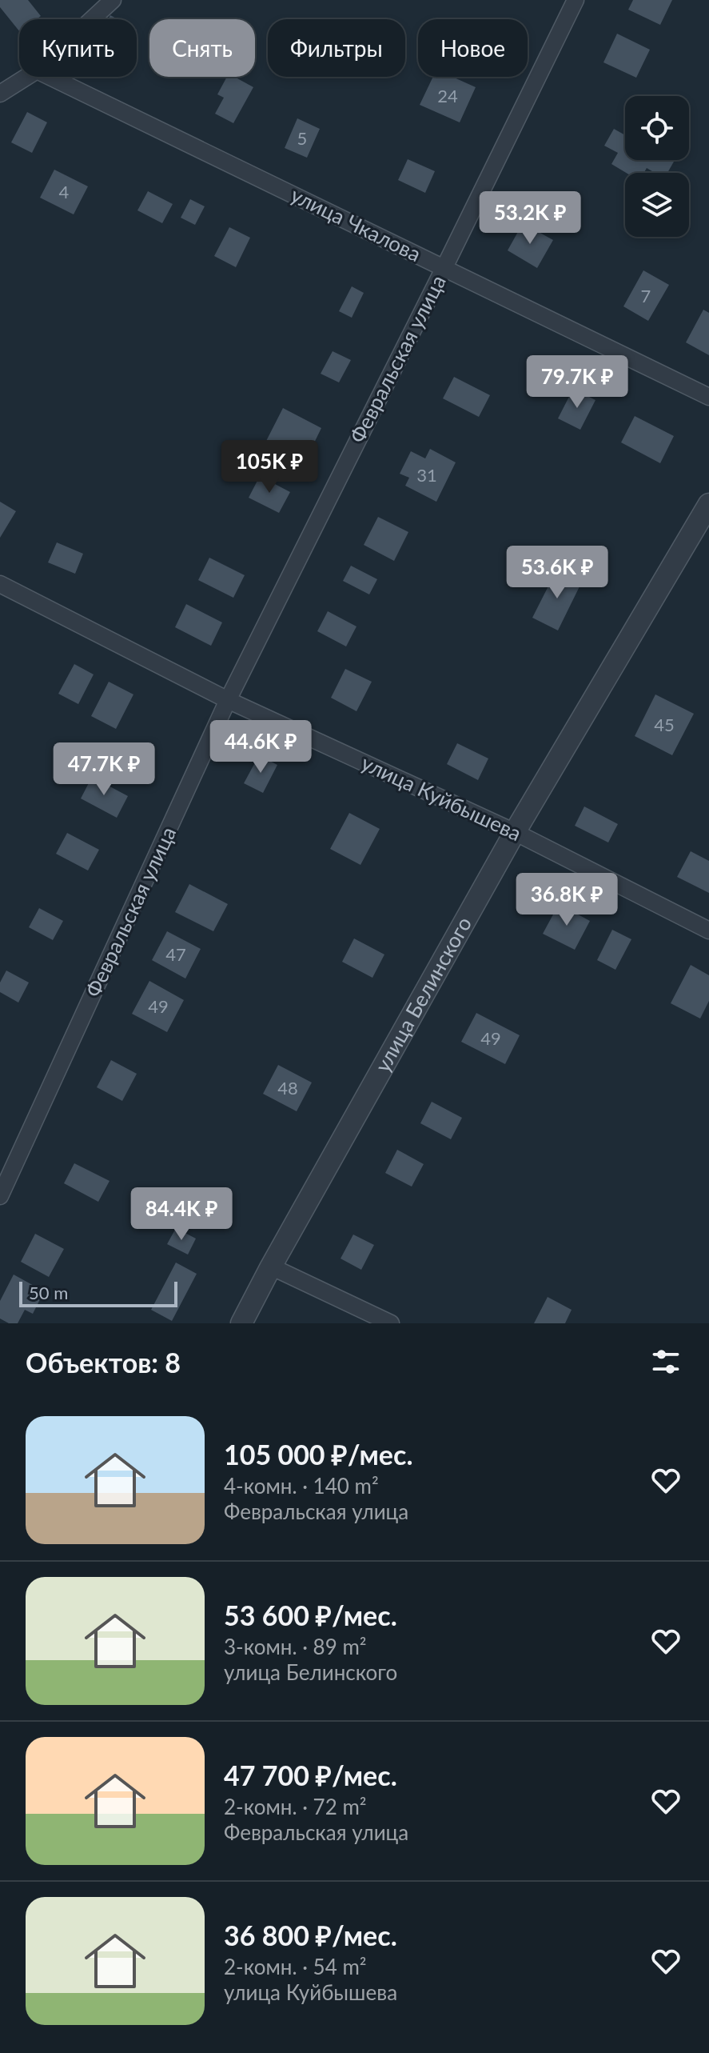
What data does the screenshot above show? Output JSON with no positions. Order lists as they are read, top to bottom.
{
  "streets": {
    "street": [
      "улица Чкалова",
      "Февральская улица",
      "улица Куйбышева",
      "улица Белинского"
    ]
  },
  "crossings": [
    ["улица Чкалова", "Февральская улица"],
    ["Февральская улица", "улица Куйбышева"],
    ["улица Куйбышева", "улица Белинского"]
  ],
  "house_numbers": [
    "24",
    "5",
    "4",
    "7",
    "31",
    "45",
    "47",
    "49",
    "49",
    "48"
  ],
  "scale_bar": "50 m",
  "page": {
    "chip": [
      "Купить",
      "Снять",
      "Фильтры",
      "Новое"
    ],
    "price": [
      "53.2K ₽",
      "79.7K ₽",
      "105K ₽",
      "53.6K ₽",
      "44.6K ₽",
      "47.7K ₽",
      "36.8K ₽",
      "84.4K ₽"
    ],
    "scale": "50 m",
    "heading": "Объектов: 8",
    "list": [
      {
        "name": "105 000 ₽/мес.",
        "note": "4-комн. · 140 m² · Февральская улица"
      },
      {
        "name": "53 600 ₽/мес.",
        "note": "3-комн. · 89 m² · улица Белинского"
      },
      {
        "name": "47 700 ₽/мес.",
        "note": "2-комн. · 72 m² · Февральская улица"
      },
      {
        "name": "36 800 ₽/мес.",
        "note": "2-комн. · 54 m² · улица Куйбышева"
      }
    ]
  }
}
